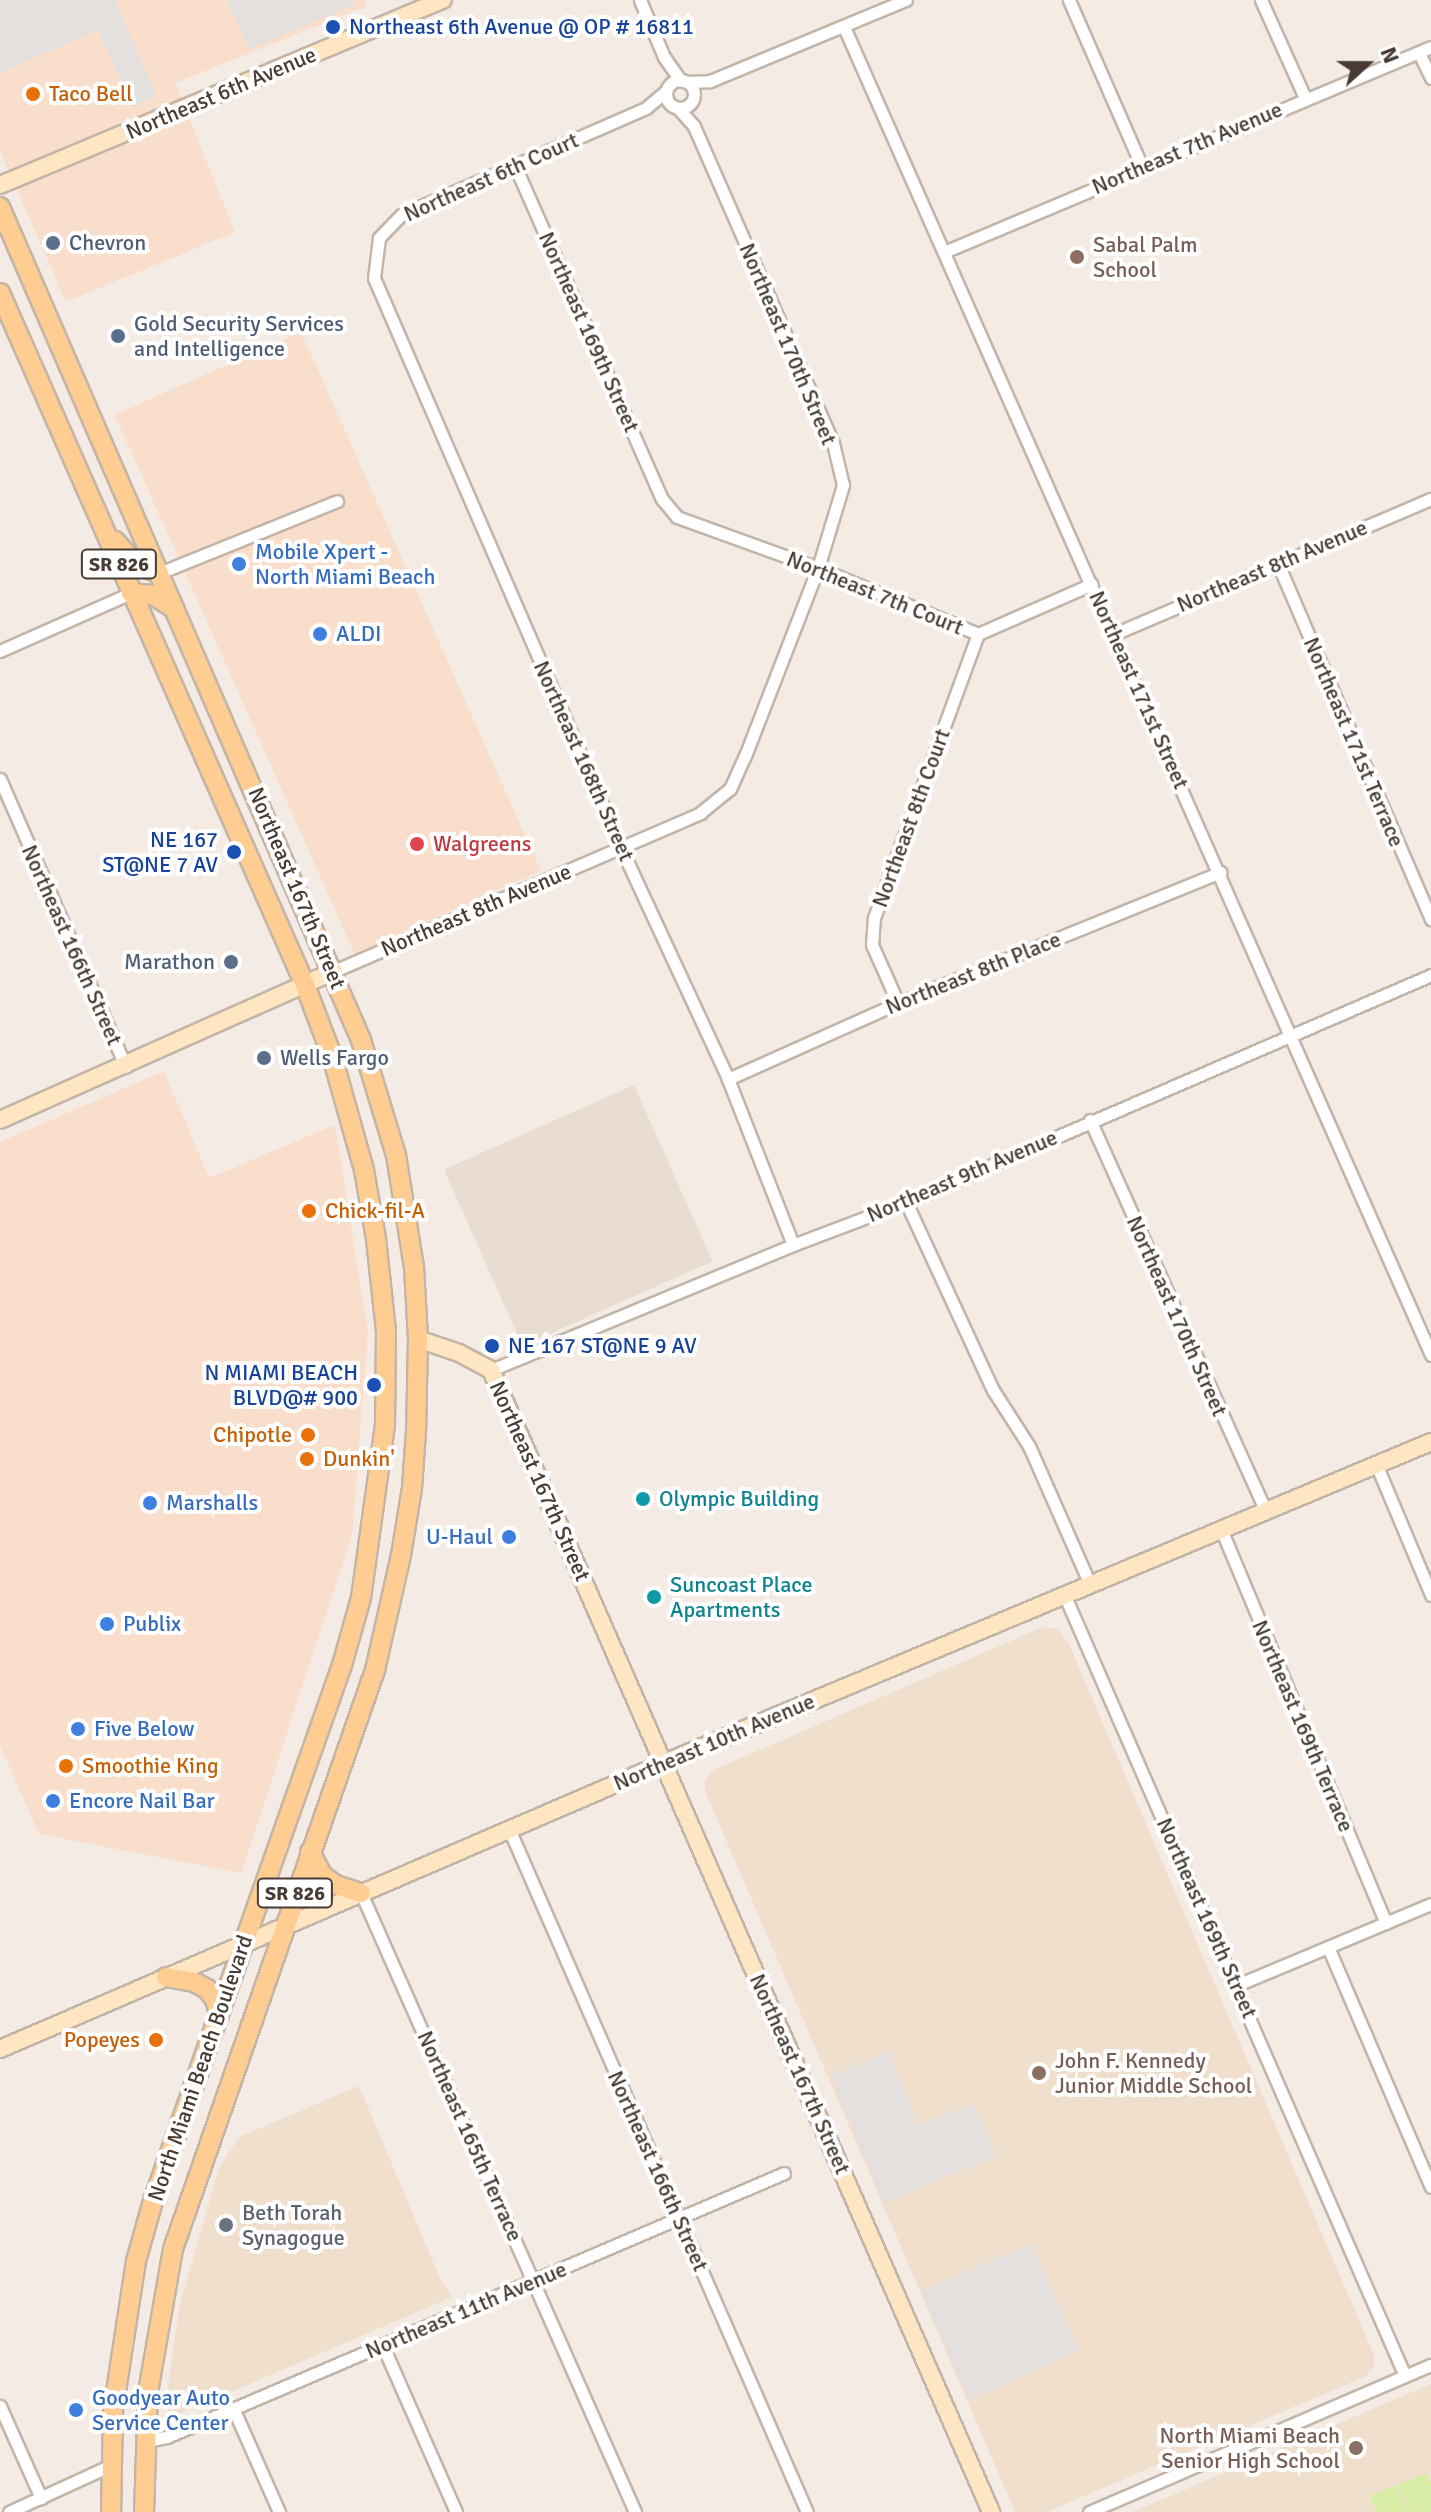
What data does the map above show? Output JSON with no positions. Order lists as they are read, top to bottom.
{
  "streets": {
    "main road": ["SR 826", "Northeast 167th Street", "North Miami Beach Boulevard"],
    "street": [
      "Northeast 6th Avenue",
      "Northeast 7th Avenue",
      "Northeast 6th Court",
      "Northeast 169th Street",
      "Northeast 170th Street",
      "Northeast 8th Avenue",
      "Northeast 7th Court",
      "Northeast 171st Street",
      "Northeast 171st Terrace",
      "Northeast 168th Street",
      "Northeast 8th Court",
      "Northeast 166th Street",
      "Northeast 8th Place",
      "Northeast 9th Avenue",
      "Northeast 169th Terrace",
      "Northeast 10th Avenue",
      "Northeast 165th Terrace",
      "Northeast 11th Avenue"
    ]
  },
  "crossings": [
    ["Northeast 7th Avenue", "Northeast 171st Street"],
    ["Northeast 6th Court", "Northeast 169th Street"],
    ["Northeast 6th Court", "Northeast 170th Street"],
    ["Northeast 6th Court", "Northeast 168th Street"],
    ["Northeast 169th Street", "Northeast 7th Court"],
    ["Northeast 169th Street", "Northeast 10th Avenue"],
    ["Northeast 170th Street", "Northeast 8th Avenue"],
    ["Northeast 170th Street", "Northeast 7th Court"],
    ["Northeast 170th Street", "Northeast 9th Avenue"],
    ["Northeast 170th Street", "Northeast 10th Avenue"],
    ["SR 826", "North Miami Beach Boulevard"],
    ["SR 826", "Northeast 11th Avenue"],
    ["Northeast 8th Avenue", "Northeast 7th Court"],
    ["Northeast 8th Avenue", "Northeast 171st Street"],
    ["Northeast 8th Avenue", "Northeast 171st Terrace"],
    ["Northeast 8th Avenue", "Northeast 168th Street"],
    ["Northeast 8th Avenue", "Northeast 167th Street"],
    ["Northeast 8th Avenue", "Northeast 166th Street"],
    ["Northeast 7th Court", "Northeast 171st Street"],
    ["Northeast 7th Court", "Northeast 8th Court"],
    ["Northeast 171st Street", "Northeast 8th Place"],
    ["Northeast 171st Street", "Northeast 9th Avenue"],
    ["Northeast 168th Street", "Northeast 8th Place"],
    ["Northeast 168th Street", "Northeast 9th Avenue"],
    ["Northeast 8th Court", "Northeast 8th Place"],
    ["Northeast 167th Street", "Northeast 9th Avenue"],
    ["Northeast 167th Street", "Northeast 10th Avenue"],
    ["Northeast 167th Street", "North Miami Beach Boulevard"],
    ["Northeast 166th Street", "Northeast 10th Avenue"],
    ["Northeast 166th Street", "Northeast 11th Avenue"],
    ["Northeast 169th Terrace", "Northeast 10th Avenue"],
    ["Northeast 10th Avenue", "North Miami Beach Boulevard"],
    ["Northeast 10th Avenue", "Northeast 165th Terrace"],
    ["North Miami Beach Boulevard", "Northeast 11th Avenue"],
    ["Northeast 165th Terrace", "Northeast 11th Avenue"]
  ],
  "places": [
    "Northeast 6th Avenue @ OP # 16811",
    "Taco Bell",
    "Chevron",
    "Sabal Palm School",
    "Gold Security Services and Intelligence",
    "Mobile Xpert - North Miami Beach",
    "ALDI",
    "Walgreens",
    "NE 167 ST@NE 7 AV",
    "Marathon",
    "Wells Fargo",
    "Chick-fil-A",
    "NE 167 ST@NE 9 AV",
    "N MIAMI BEACH BLVD@# 900",
    "Chipotle",
    "Dunkin'",
    "Olympic Building",
    "Marshalls",
    "U-Haul",
    "Suncoast Place Apartments",
    "Publix",
    "Five Below",
    "Smoothie King",
    "Encore Nail Bar",
    "Popeyes",
    "John F. Kennedy Junior Middle School",
    "Beth Torah Synagogue",
    "Goodyear Auto Service Center",
    "North Miami Beach Senior High School"
  ],
  "north": "right"
}
